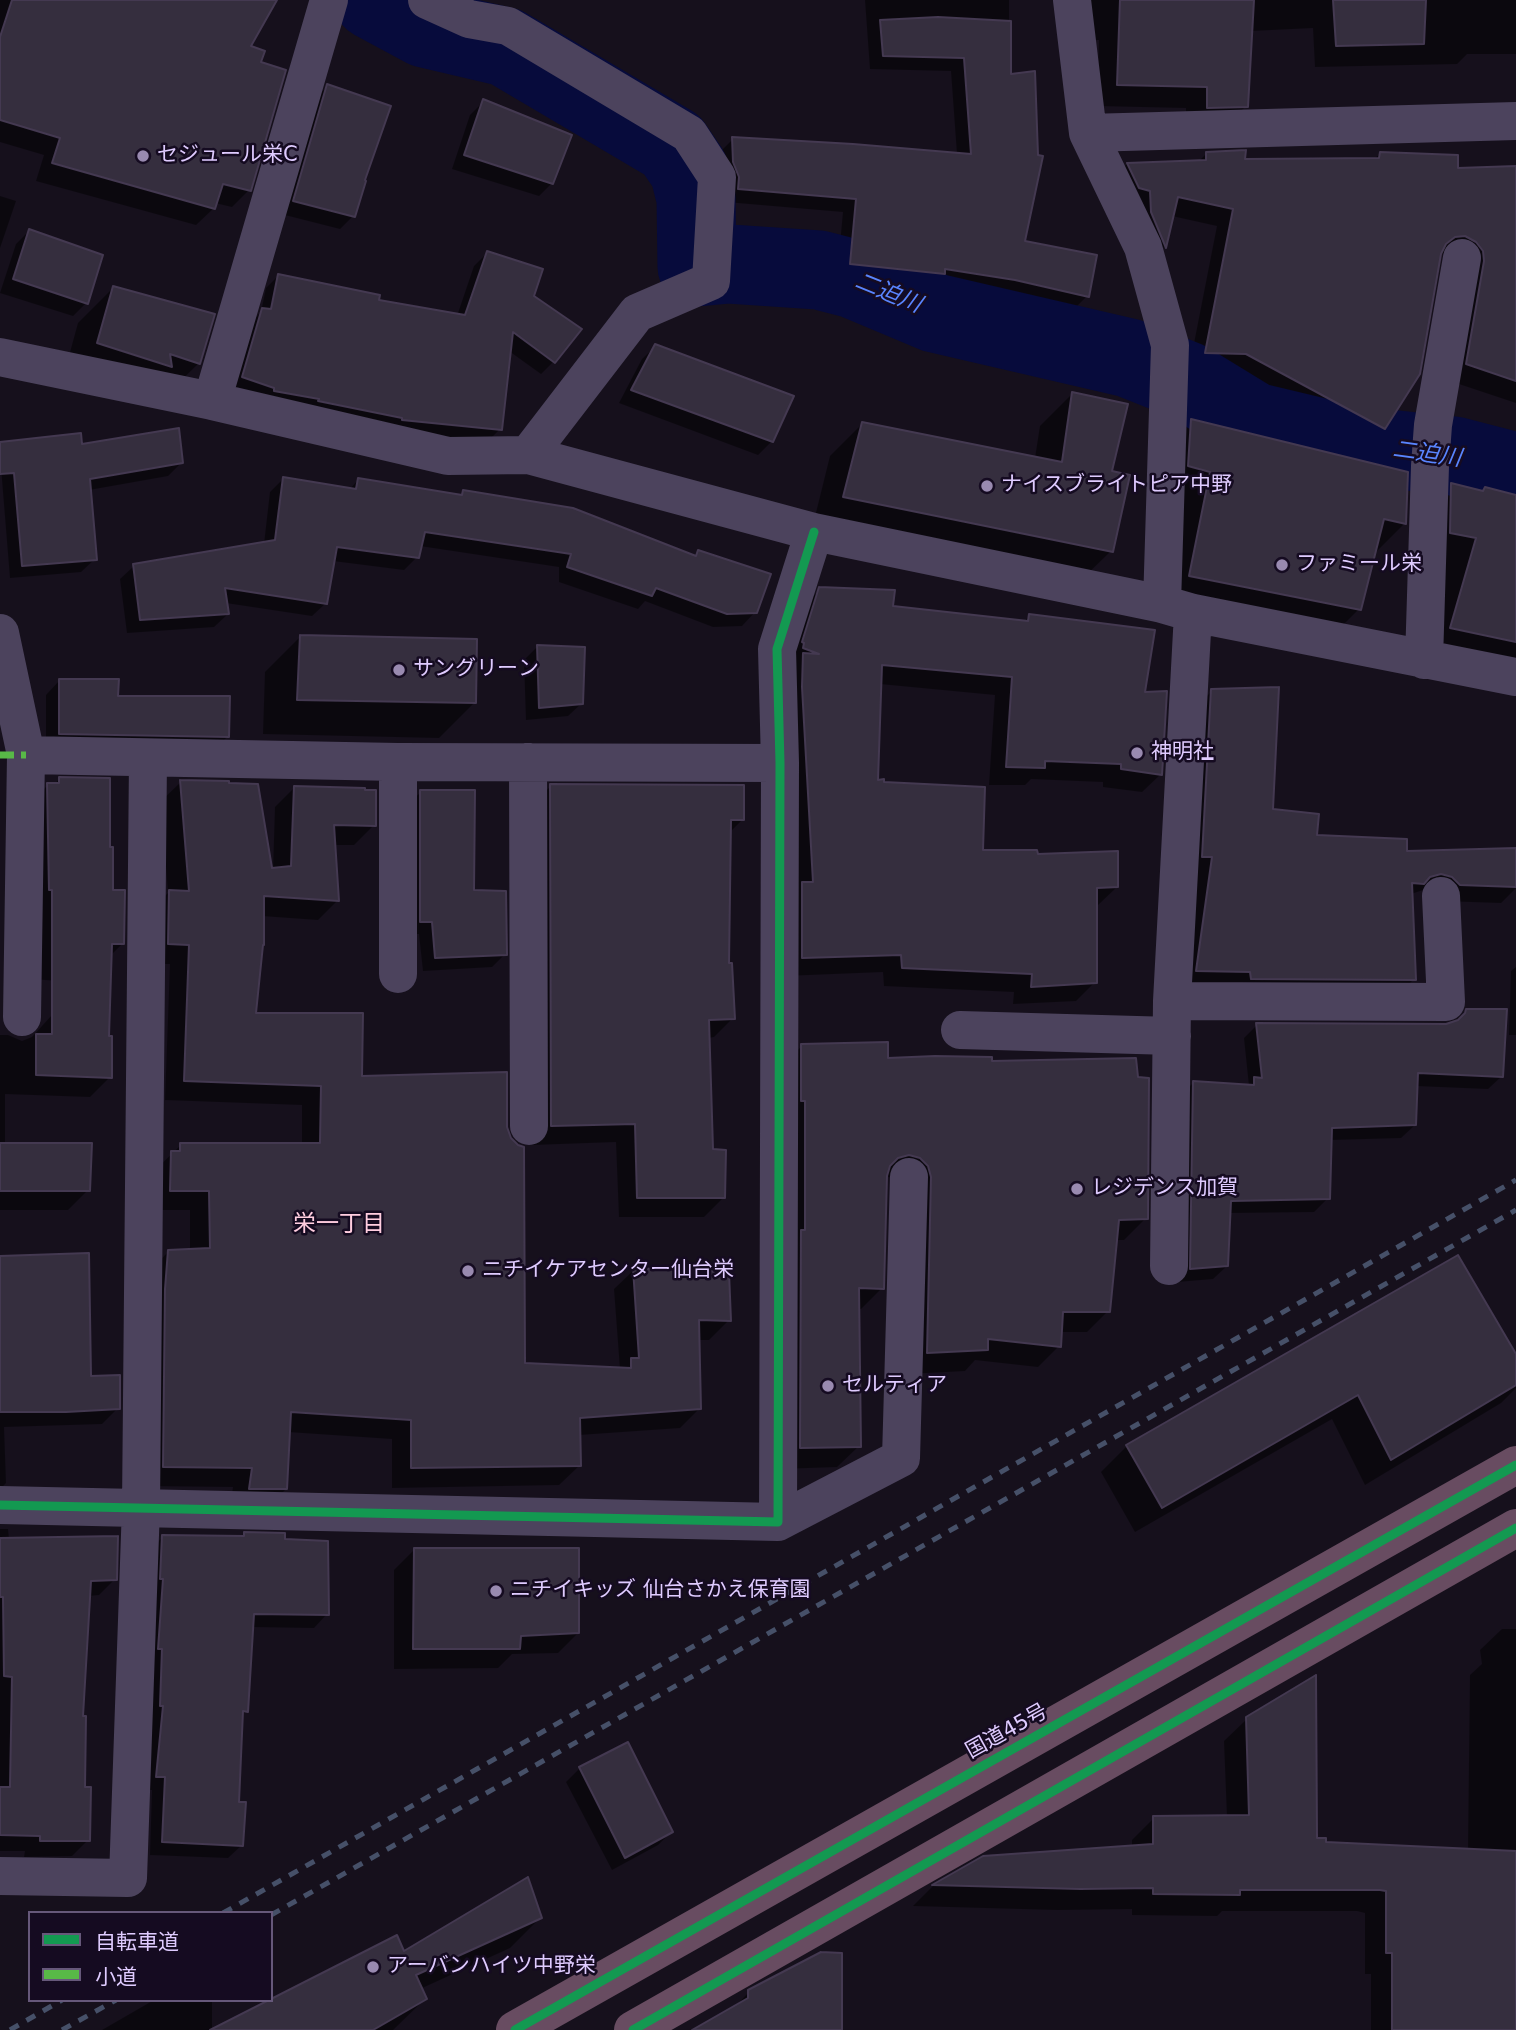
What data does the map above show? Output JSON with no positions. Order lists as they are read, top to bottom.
{
  "streets": {
    "highway": ["国道45号"]
  },
  "districts": ["栄一丁目"],
  "water": ["二迫川"],
  "places": [
    "セジュール栄C",
    "ナイスブライトピア中野",
    "ファミール栄",
    "サングリーン",
    "神明社",
    "レジデンス加賀",
    "ニチイケアセンター仙台栄",
    "セルティア",
    "ニチイキッズ 仙台さかえ保育園",
    "アーバンハイツ中野栄"
  ],
  "legend": ["自転車道", "小道"]
}
